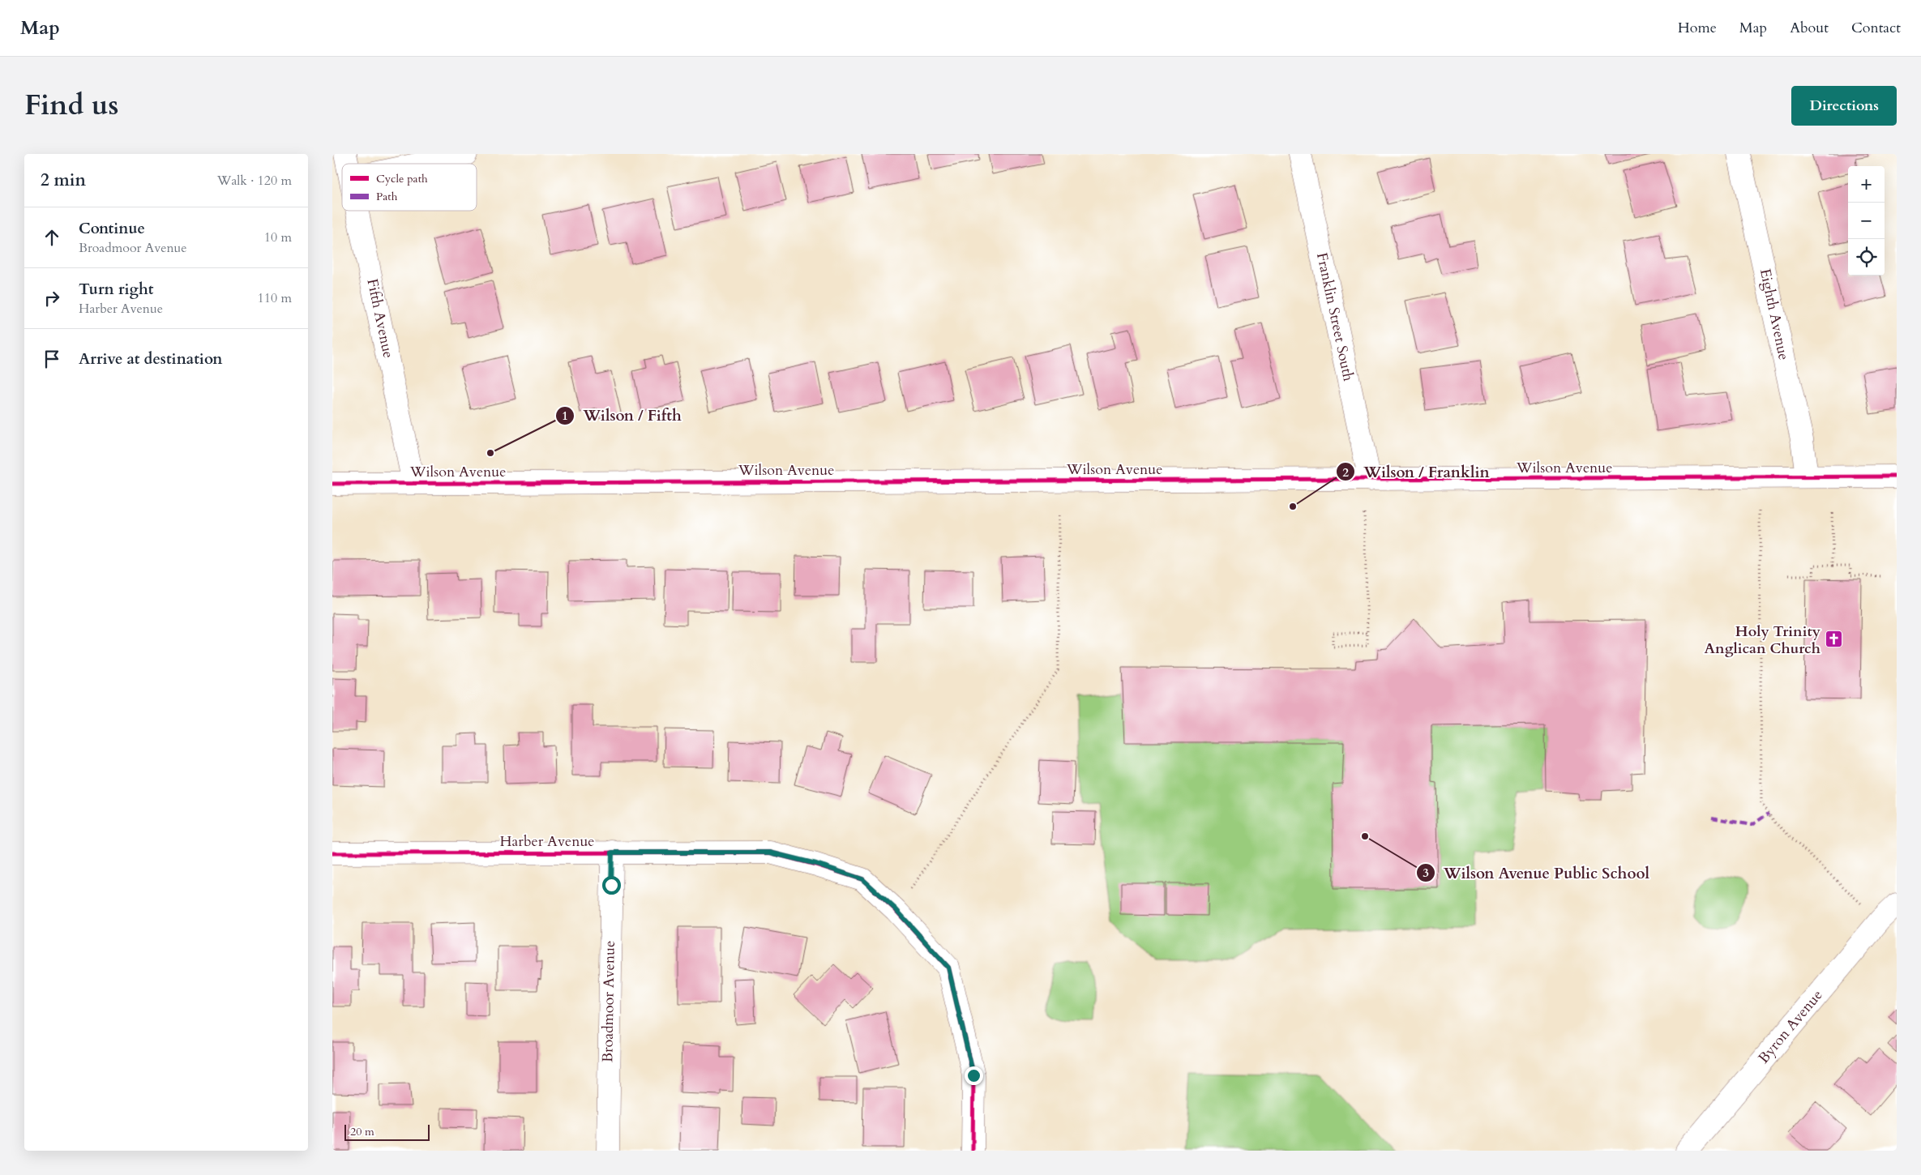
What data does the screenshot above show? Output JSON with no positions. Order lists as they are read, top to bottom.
{
  "streets": {
    "street": [
      "Eighth Avenue",
      "Franklin Street South",
      "Fifth Avenue",
      "Wilson Avenue",
      "Harber Avenue",
      "Broadmoor Avenue",
      "Byron Avenue"
    ]
  },
  "crossings": [
    ["Eighth Avenue", "Wilson Avenue"],
    ["Franklin Street South", "Wilson Avenue"],
    ["Fifth Avenue", "Wilson Avenue"],
    ["Harber Avenue", "Broadmoor Avenue"]
  ],
  "places": {
    "other": ["Wilson / Fifth", "Wilson / Franklin", "Wilson Avenue Public School"],
    "church": ["Holy Trinity Anglican Church"]
  },
  "legend": ["Cycle path", "Path"],
  "scale_bar": "20 m",
  "page": {
    "header": "Map",
    "nav": [
      "Home",
      "Map",
      "About",
      "Contact"
    ],
    "title": "Find us",
    "buttons": "Directions",
    "heading": ["2 min", "Walk · 120 m"],
    "map_buttons": ["+", "−"],
    "list": [
      ["Continue", "Broadmoor Avenue", "10 m"],
      ["Turn right", "Harber Avenue", "110 m"],
      "Arrive at destination"
    ],
    "scale": "20 m"
  }
}
